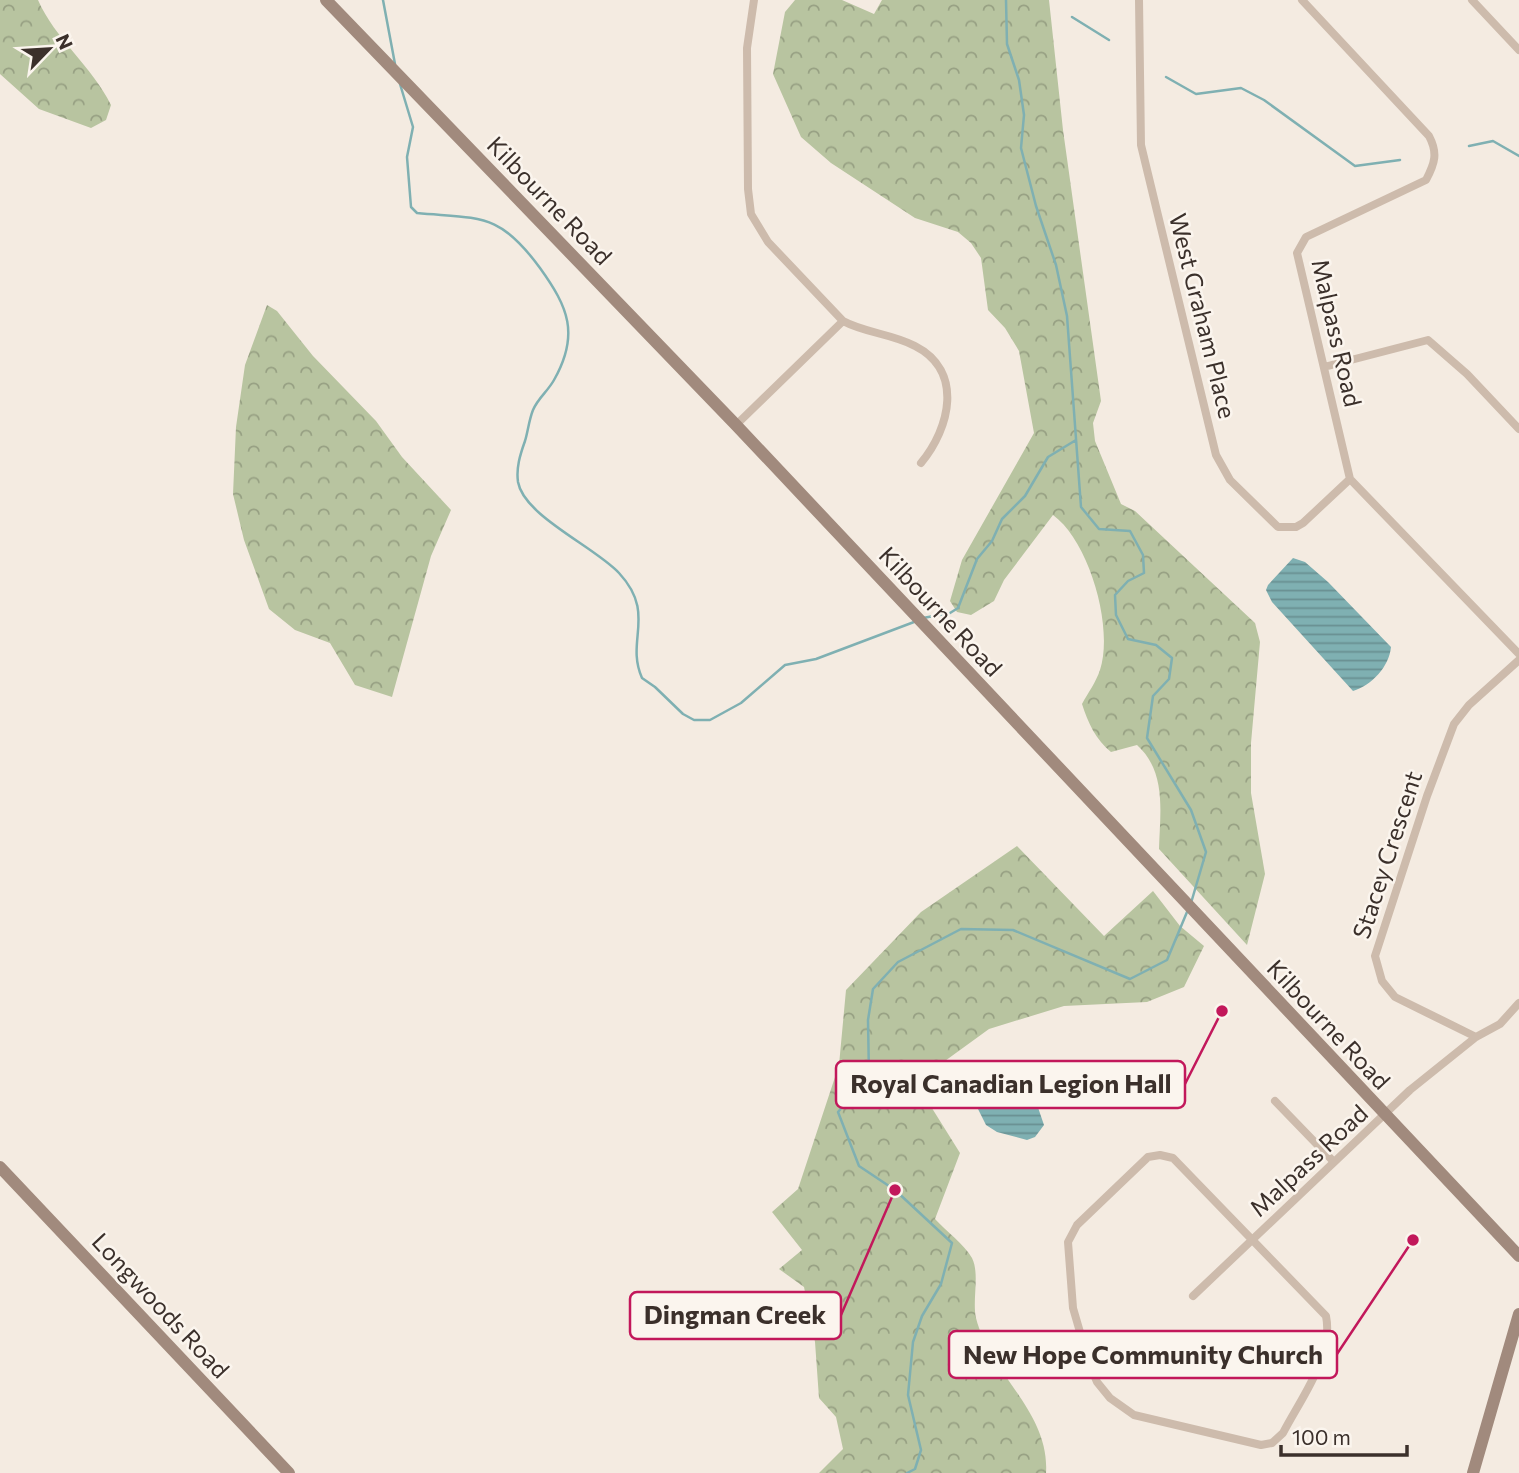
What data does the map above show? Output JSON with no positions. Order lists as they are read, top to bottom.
{
  "streets": {
    "street": [
      "Kilbourne Road",
      "West Graham Place",
      "Malpass Road",
      "Stacey Crescent",
      "Longwoods Road"
    ]
  },
  "crossings": [
    ["Kilbourne Road", "Malpass Road"],
    ["West Graham Place", "Malpass Road"],
    ["Malpass Road", "Stacey Crescent"]
  ],
  "places": ["Royal Canadian Legion Hall", "Dingman Creek", "New Hope Community Church"],
  "scale_bar": "100 m",
  "north": "top right"
}
